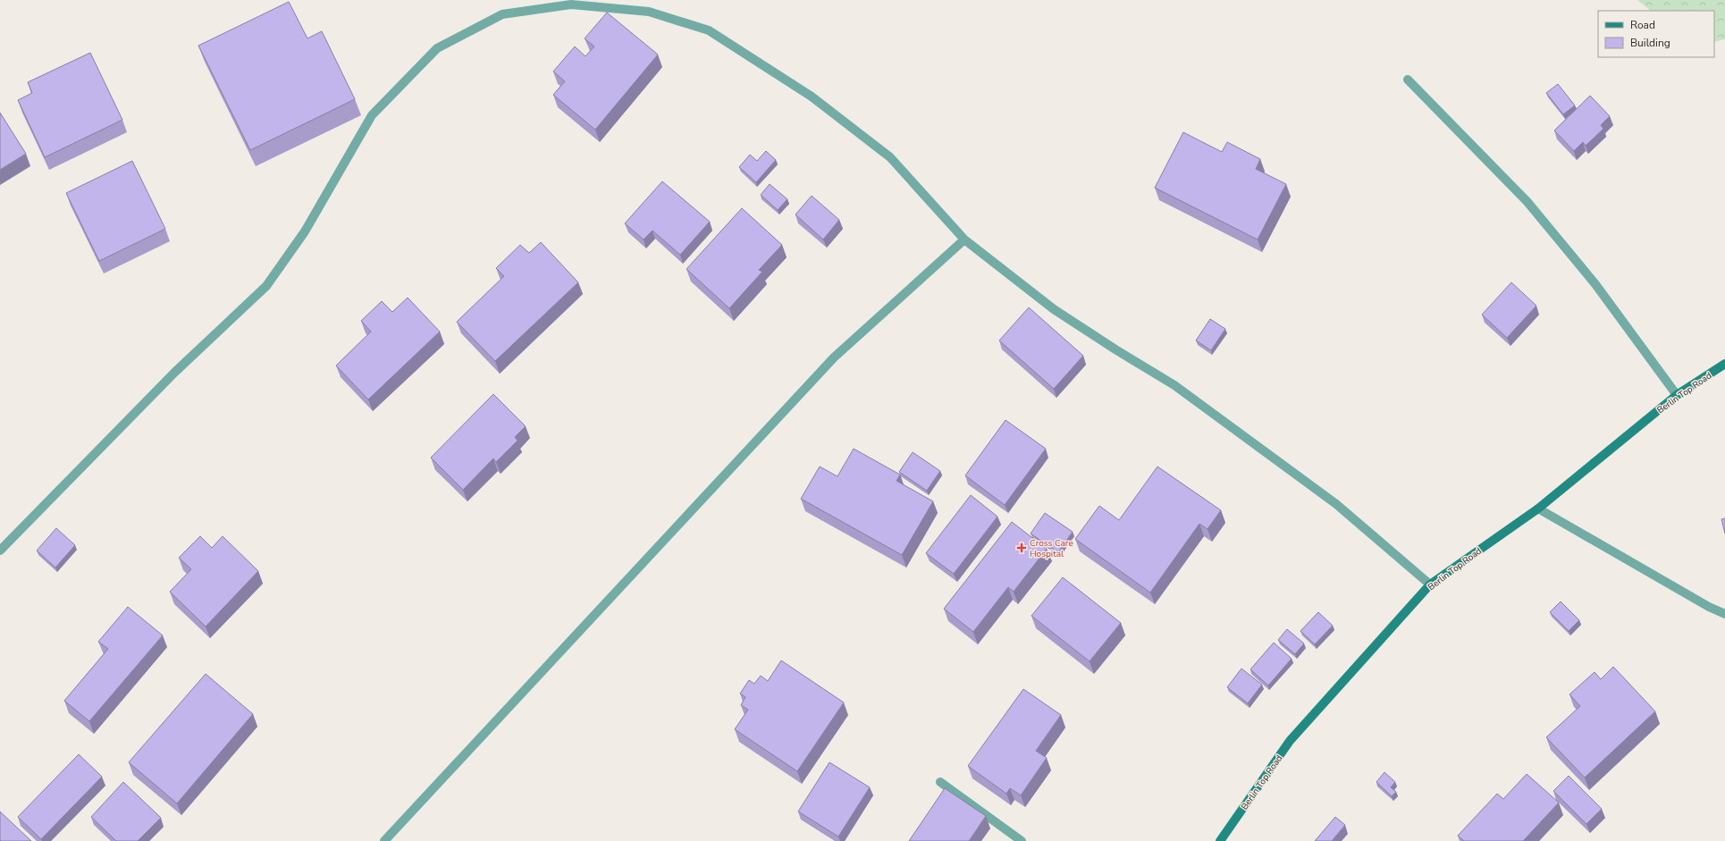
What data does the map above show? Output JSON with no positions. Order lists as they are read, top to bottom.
{
  "streets": {
    "street": ["Berlin Top Road"]
  },
  "places": {
    "health": ["Cross Care Hospital"]
  },
  "legend": ["Road", "Building"]
}
